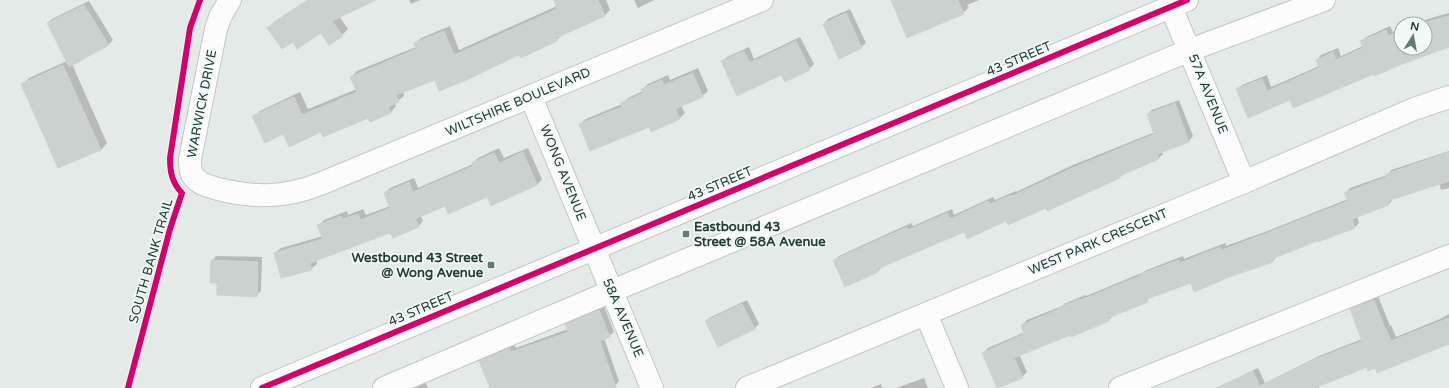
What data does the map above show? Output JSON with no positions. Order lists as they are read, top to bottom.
{
  "streets": {
    "street": [
      "43 STREET",
      "57A AVENUE",
      "WILTSHIRE BOULEVARD",
      "WARWICK DRIVE",
      "WONG AVENUE",
      "WEST PARK CRESCENT",
      "58A AVENUE"
    ],
    "cycle path": ["SOUTH BANK TRAIL"]
  },
  "crossings": [
    ["43 STREET", "57A AVENUE"],
    ["43 STREET", "WONG AVENUE"],
    ["43 STREET", "58A AVENUE"],
    ["57A AVENUE", "WEST PARK CRESCENT"],
    ["WILTSHIRE BOULEVARD", "WARWICK DRIVE"],
    ["WILTSHIRE BOULEVARD", "WONG AVENUE"],
    ["WONG AVENUE", "58A AVENUE"]
  ],
  "places": {
    "transit": ["Eastbound 43 Street @ 58A Avenue", "Westbound 43 Street @ Wong Avenue"]
  },
  "north": "top"
}
